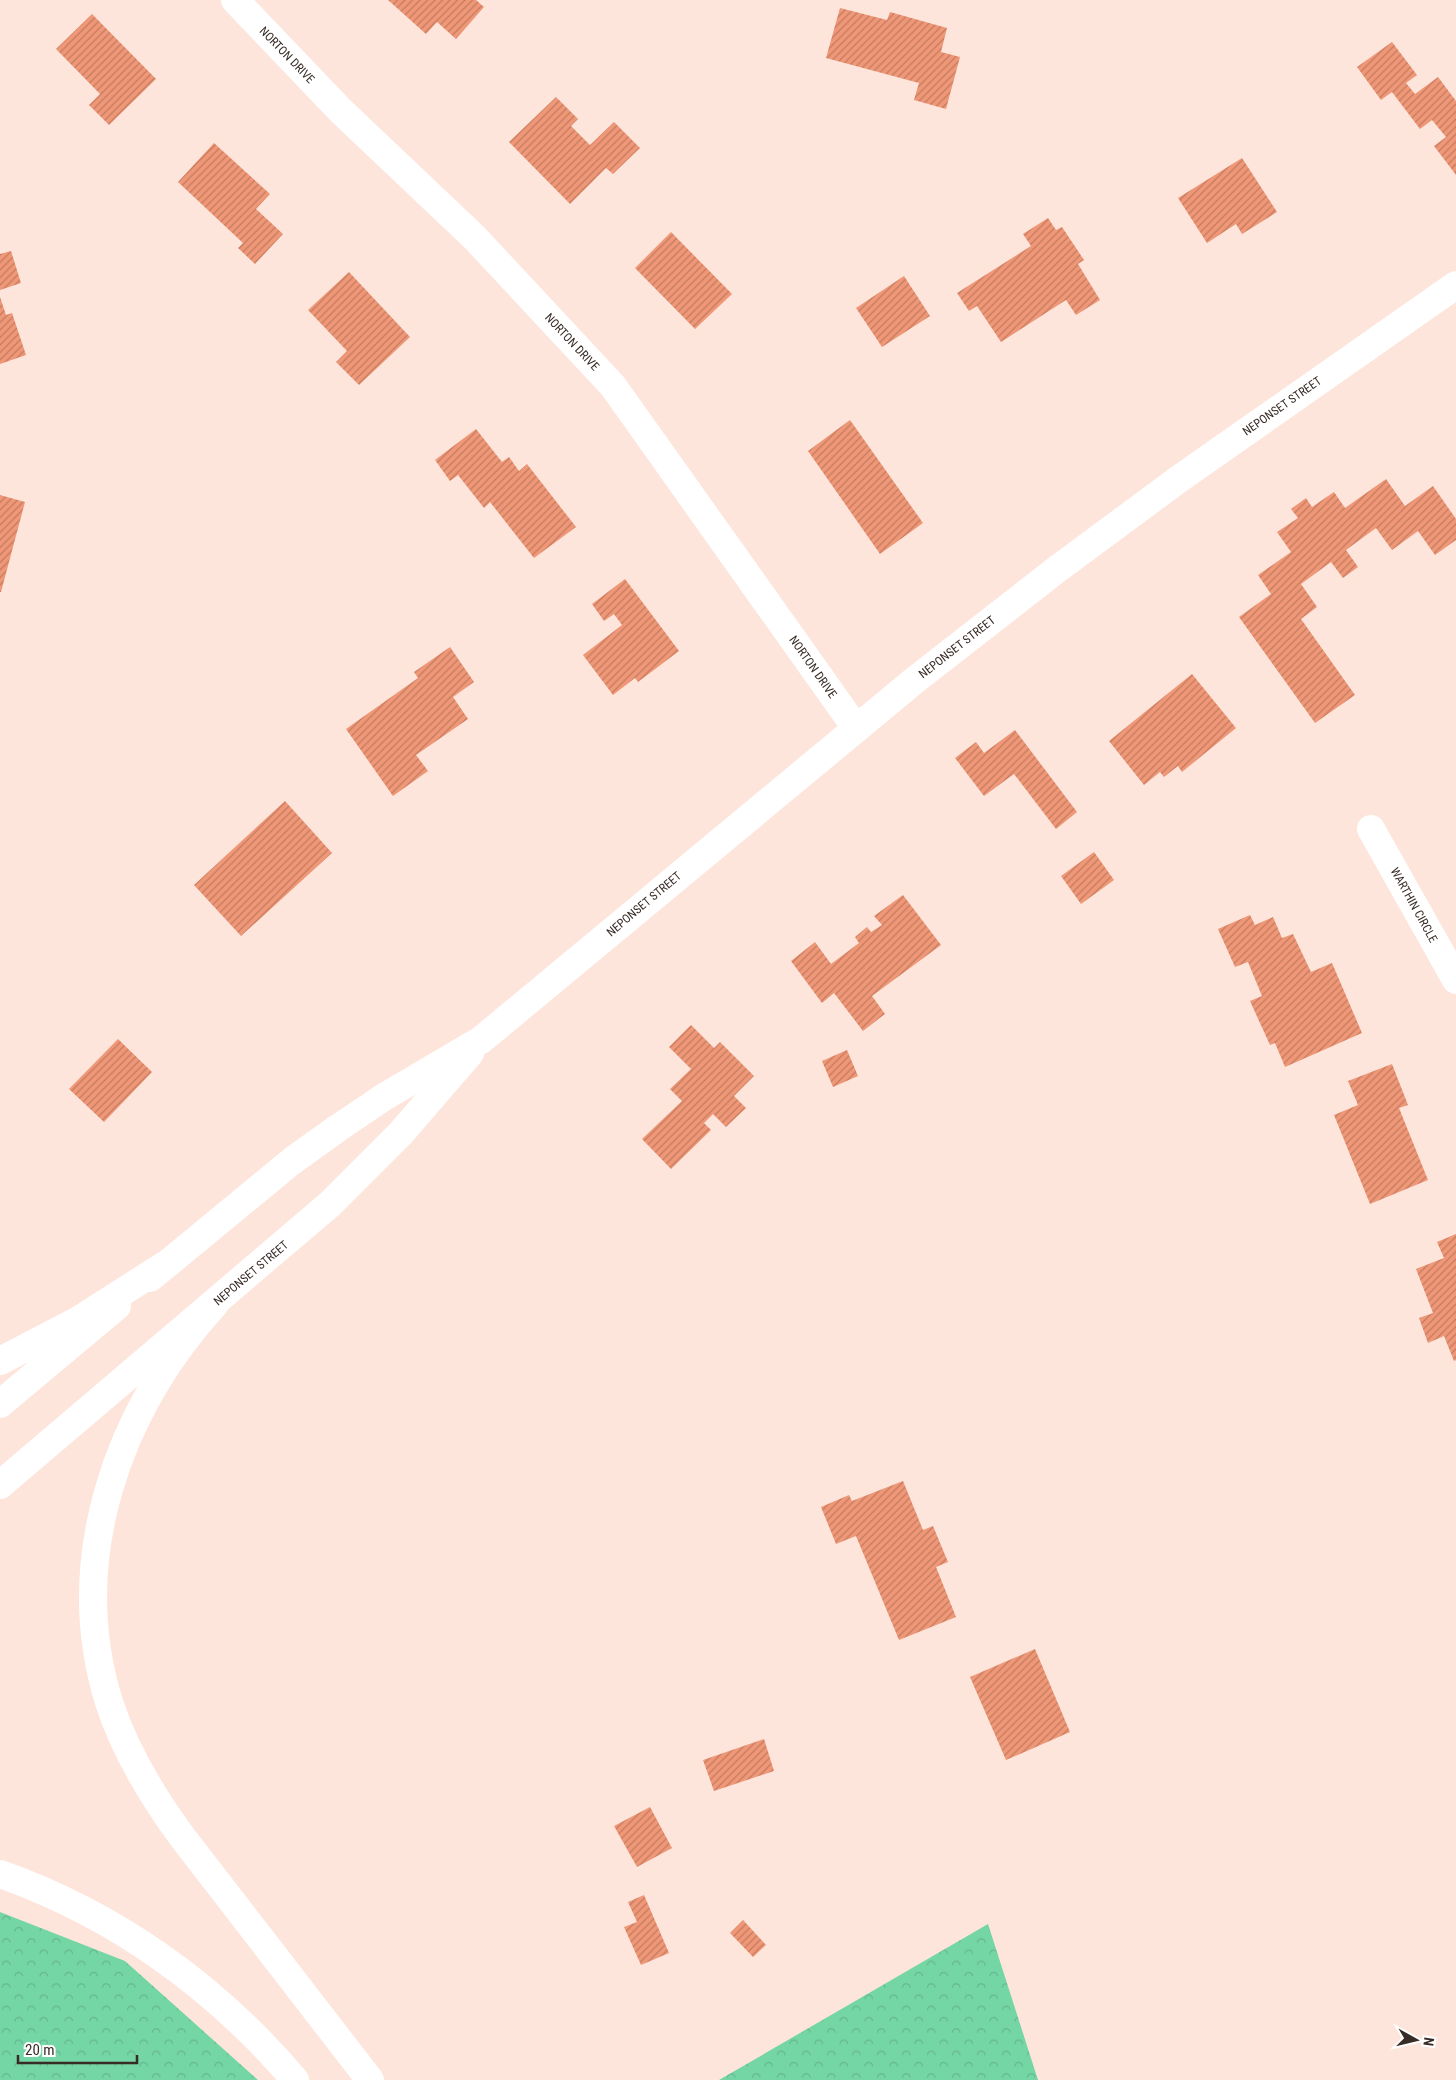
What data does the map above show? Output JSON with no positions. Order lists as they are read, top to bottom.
{
  "streets": {
    "main road": ["NORTON DRIVE", "NEPONSET STREET", "WARTHIN CIRCLE"]
  },
  "crossings": [
    ["NORTON DRIVE", "NEPONSET STREET"]
  ],
  "scale_bar": "20 m",
  "north": "right"
}
